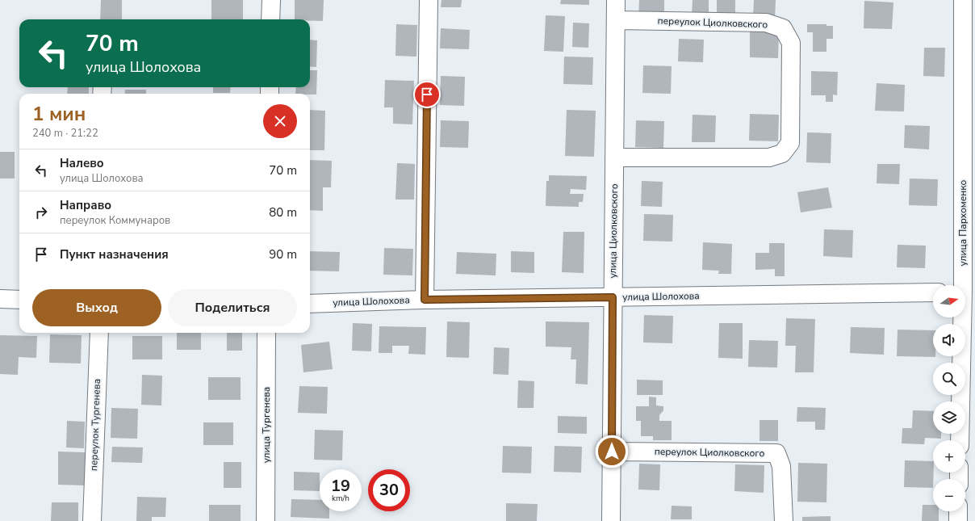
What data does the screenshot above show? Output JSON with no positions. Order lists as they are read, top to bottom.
{
  "streets": {
    "street": [
      "переулок Циолковского",
      "улица Пархоменко",
      "улица Циолковского",
      "улица Шолохова",
      "переулок Тургенева",
      "улица Тургенева"
    ]
  },
  "crossings": [
    ["переулок Циолковского", "улица Циолковского"],
    ["улица Циолковского", "улица Шолохова"]
  ],
  "north": "right",
  "page": {
    "turn": ["70 m", "улица Шолохова"],
    "heading": ["1 мин", "240 m · 21:22"],
    "list": [
      {
        "name": "Налево",
        "note": "улица Шолохова",
        "value": "70 m"
      },
      {
        "name": "Направо",
        "note": "переулок Коммунаров",
        "value": "80 m"
      },
      {
        "name": "Пункт назначения",
        "value": "90 m"
      }
    ],
    "buttons": ["Выход", "Поделиться"],
    "map_buttons": ["+", "−"],
    "speed": "19 km/h",
    "limit": "30"
  }
}
